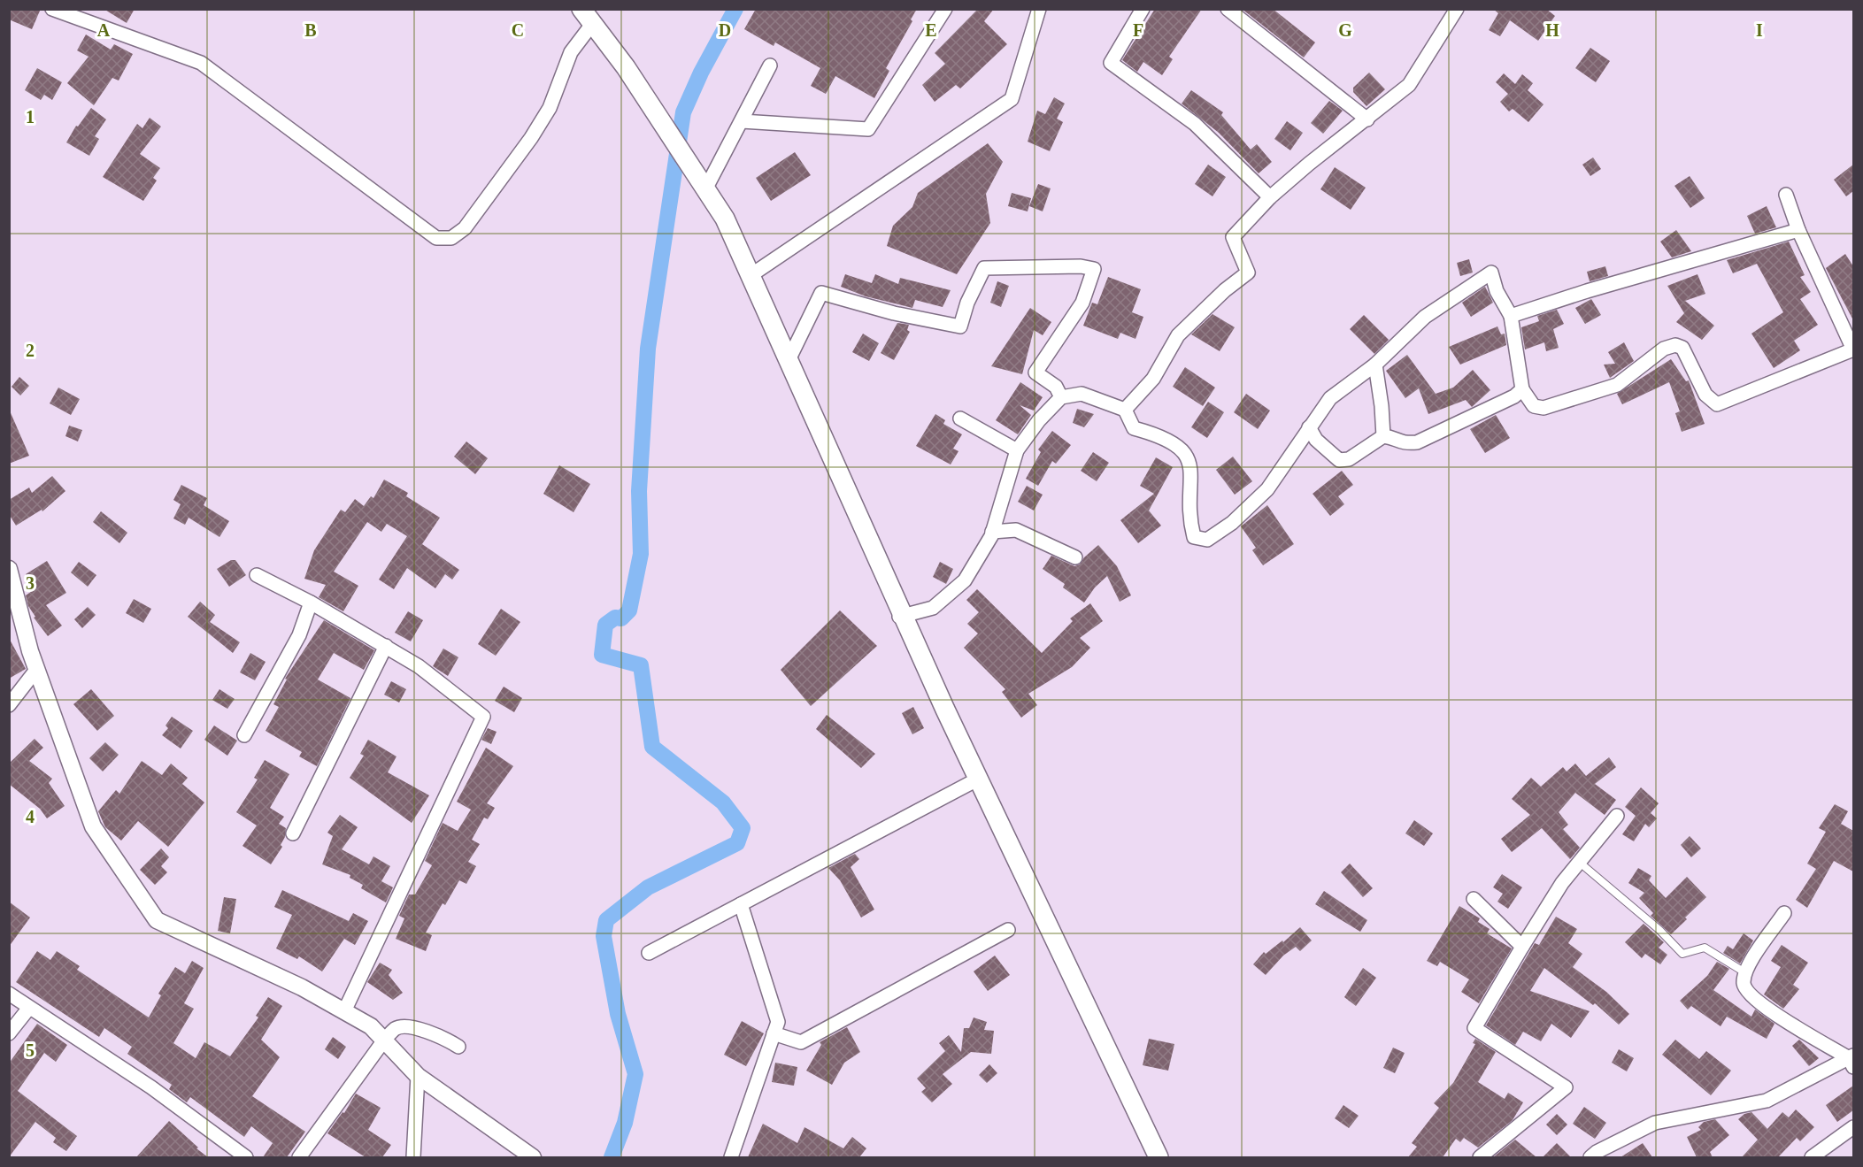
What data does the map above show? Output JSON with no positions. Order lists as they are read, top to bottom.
{
  "grid": {
    "columns": [
      "A",
      "B",
      "C",
      "D",
      "E",
      "F",
      "G",
      "H",
      "I"
    ],
    "rows": [
      "1",
      "2",
      "3",
      "4",
      "5"
    ]
  }
}
